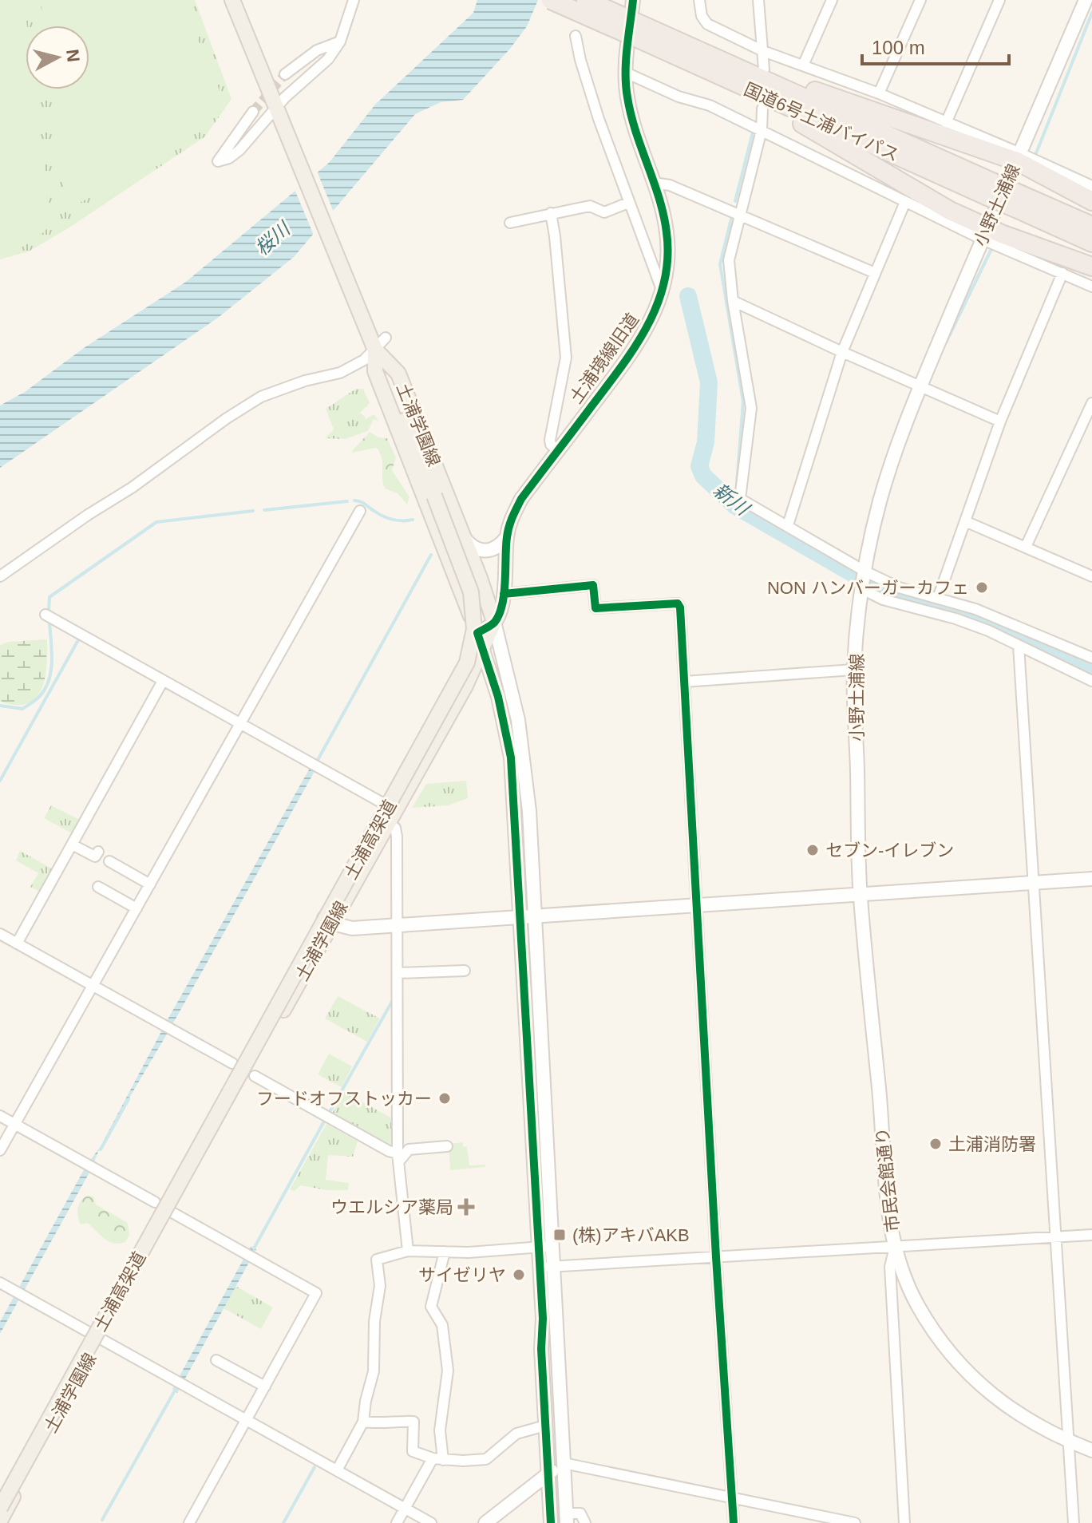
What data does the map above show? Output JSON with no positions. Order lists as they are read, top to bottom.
{
  "streets": {
    "highway": ["国道6号土浦バイパス"],
    "main road": ["土浦学園線", "土浦高架道"],
    "street": ["小野土浦線", "土浦境線旧道", "市民会館通り"]
  },
  "crossings": [
    ["小野土浦線", "市民会館通り"],
    ["土浦境線旧道", "土浦学園線"],
    ["土浦学園線", "土浦高架道"]
  ],
  "water": ["桜川", "新川"],
  "places": {
    "other": [
      "NON ハンバーガーカフェ",
      "セブン-イレブン",
      "フードオフストッカー",
      "土浦消防署",
      "サイゼリヤ"
    ],
    "health": ["ウエルシア薬局"],
    "transit": ["(株)アキバAKB"]
  },
  "scale_bar": "100 m",
  "north": "right"
}
